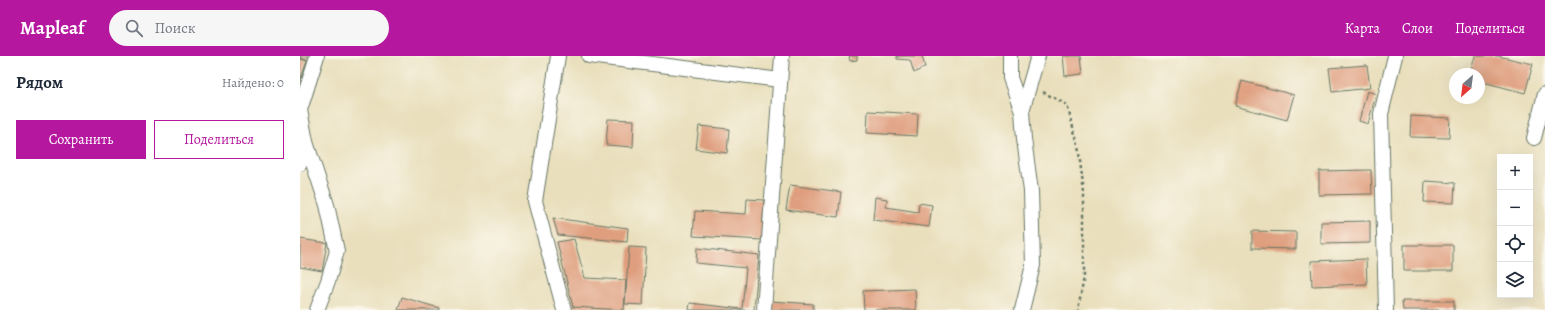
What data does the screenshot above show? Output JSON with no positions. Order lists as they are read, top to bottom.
{
  "north": "bottom left",
  "page": {
    "header": "Mapleaf",
    "search": "Поиск",
    "nav": ["Карта", "Слои", "Поделиться"],
    "heading": ["Рядом", "Найдено: 0"],
    "buttons": ["Сохранить", "Поделиться"],
    "map_buttons": ["+", "−"]
  }
}
